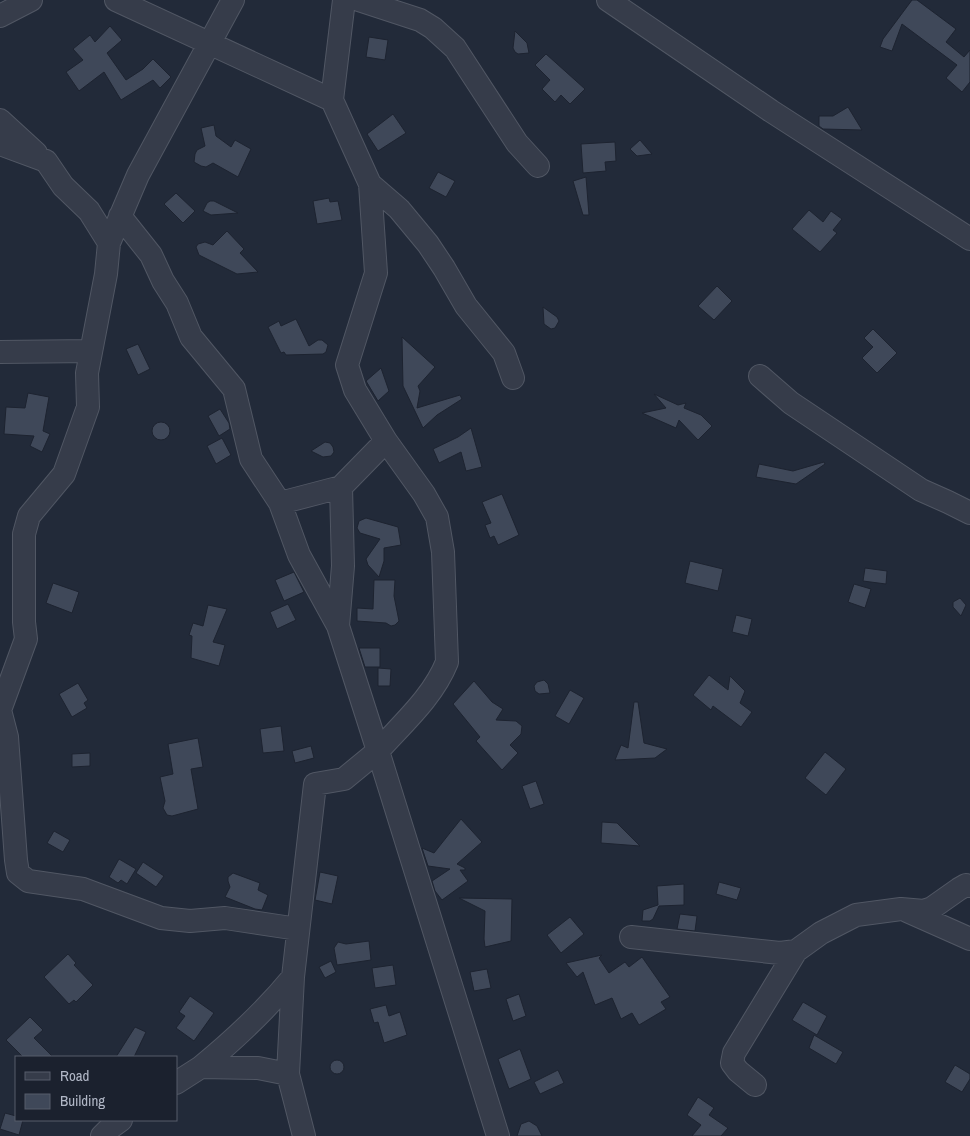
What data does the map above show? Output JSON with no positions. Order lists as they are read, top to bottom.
{
  "legend": ["Road", "Building"]
}
